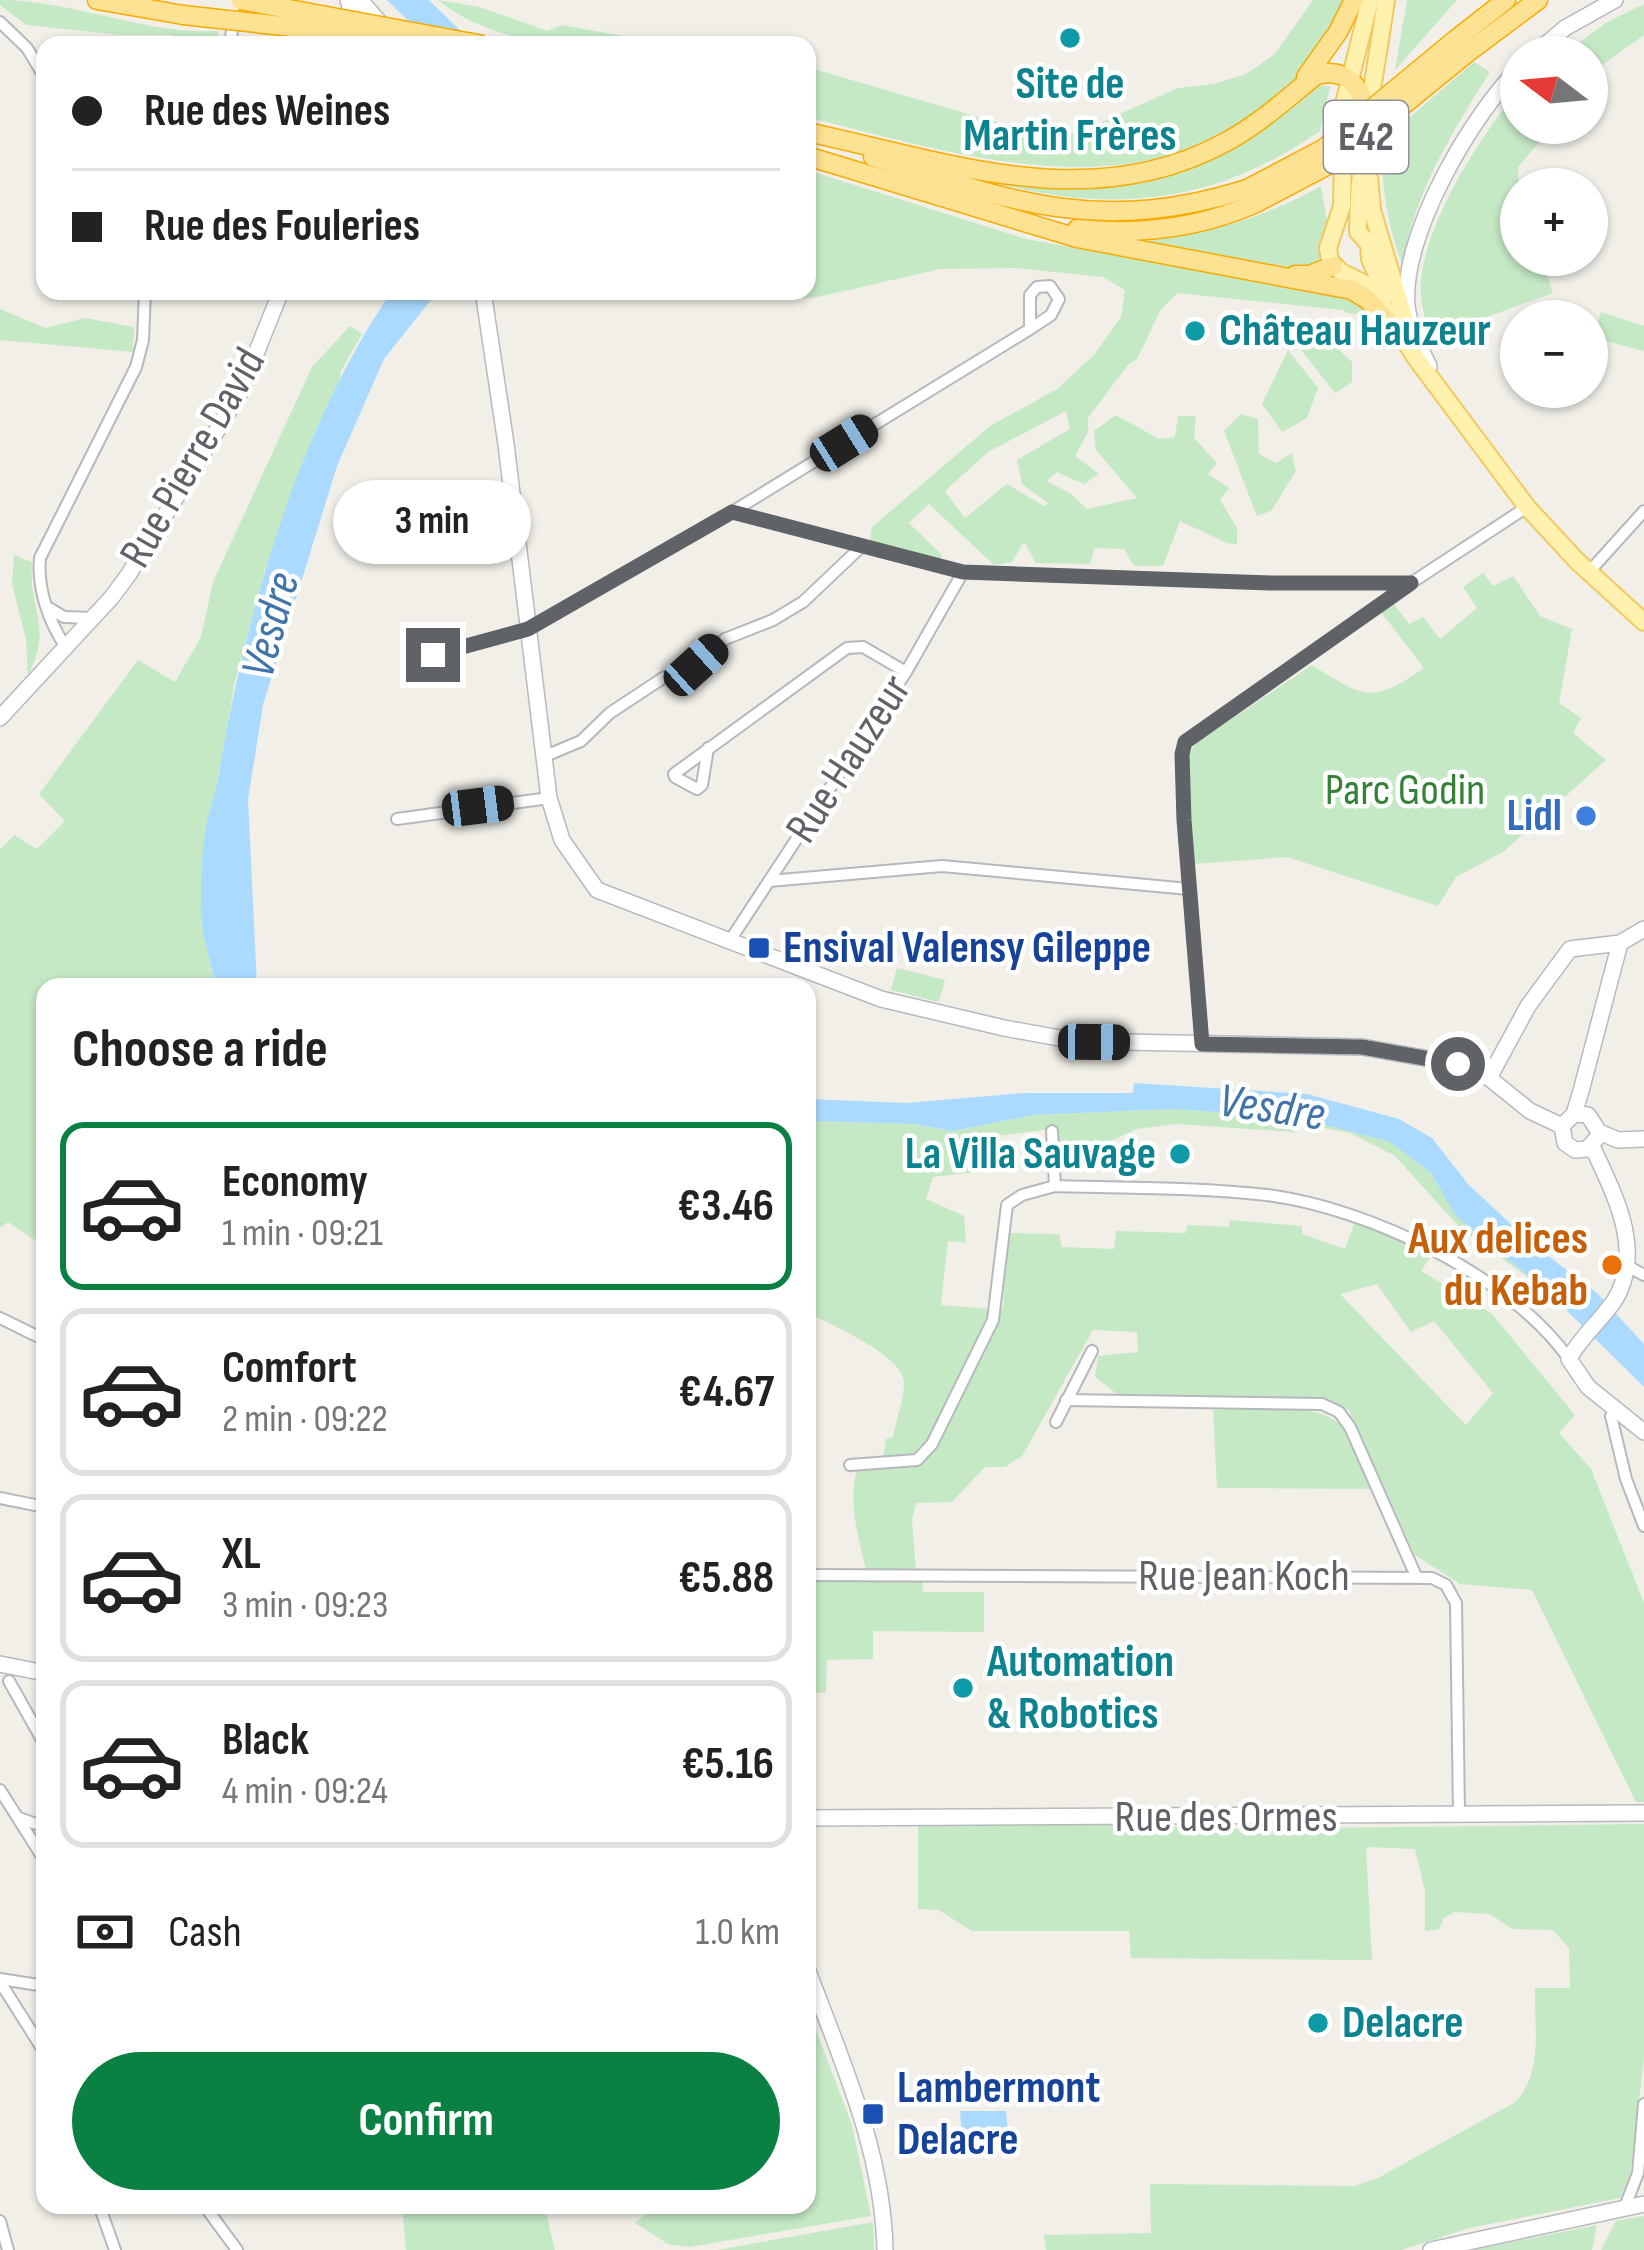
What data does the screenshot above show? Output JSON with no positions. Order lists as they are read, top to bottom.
{
  "streets": {
    "highway": ["E42"],
    "street": [
      "Rue Pierre David",
      "Rue Hauzeur",
      "Rue Jean Koch",
      "Rue des Ormes"
    ]
  },
  "crossings": [
    ["Rue Jean Koch", "Rue des Ormes"]
  ],
  "water": ["Vesdre"],
  "parks": ["Parc Godin"],
  "places": {
    "other": [
      "Site de Martin Frères",
      "Château Hauzeur",
      "Lidl",
      "La Villa Sauvage",
      "Aux delices du Kebab",
      "Automation & Robotics",
      "Delacre"
    ],
    "transit": ["Ensival Valensy Gileppe", "Lambermont Delacre"]
  },
  "north": "left",
  "page": {
    "map_buttons": ["+", "−"],
    "banner": ["Rue des Weines", "Rue des Fouleries"],
    "bubble": "3 min",
    "heading": "Choose a ride",
    "list": [
      {
        "name": "Economy",
        "note": "1 min · 09:21",
        "value": "€3.46"
      },
      {
        "name": "Comfort",
        "note": "2 min · 09:22",
        "value": "€4.67"
      },
      {
        "name": "XL",
        "note": "3 min · 09:23",
        "value": "€5.88"
      },
      {
        "name": "Black",
        "note": "4 min · 09:24",
        "value": "€5.16"
      }
    ],
    "pay": ["Cash", "1.0 km"],
    "buttons": "Confirm"
  }
}
